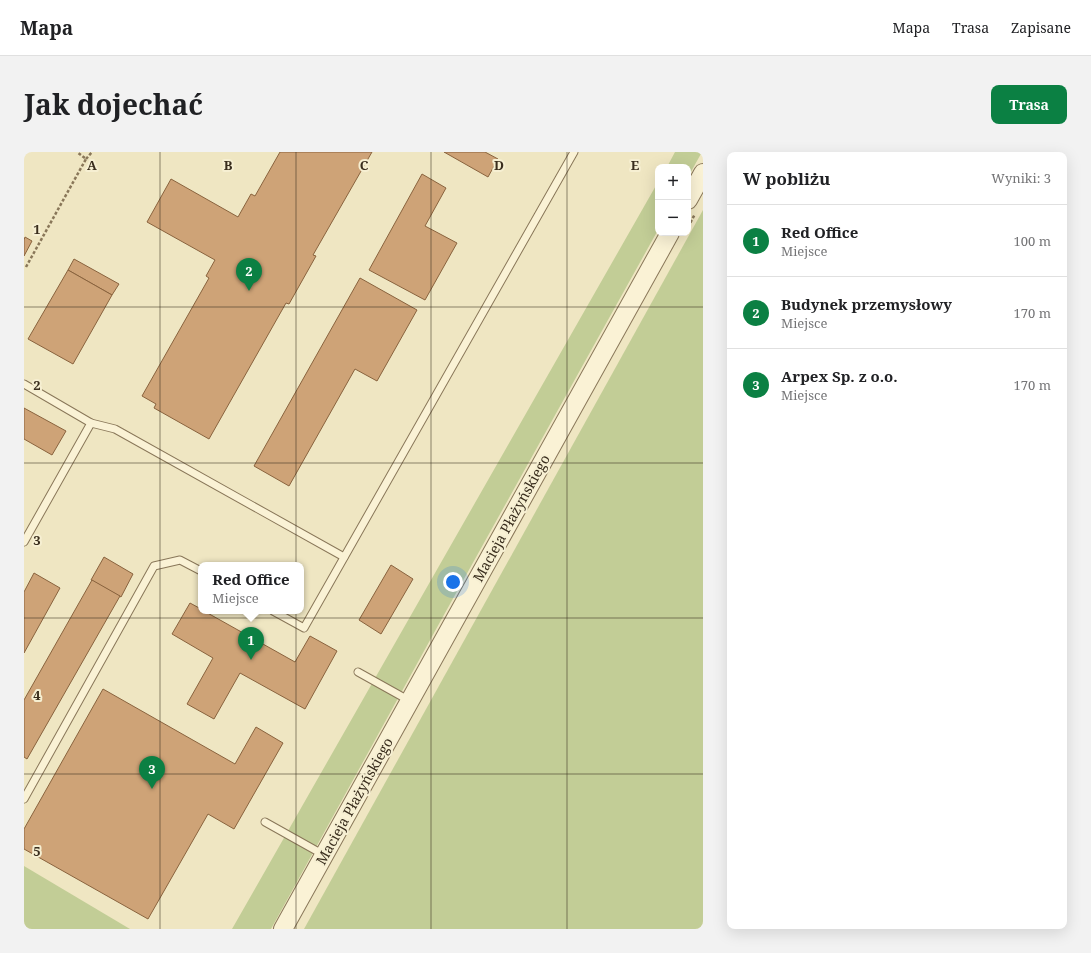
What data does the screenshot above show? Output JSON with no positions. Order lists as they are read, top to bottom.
{
  "streets": {
    "street": ["Macieja Płażyńskiego"]
  },
  "page": {
    "header": "Mapa",
    "nav": ["Mapa", "Trasa", "Zapisane"],
    "title": "Jak dojechać",
    "buttons": "Trasa",
    "heading": ["W pobliżu", "Wyniki: 3"],
    "map_buttons": ["+", "−"],
    "list": [
      {
        "mark": "1",
        "name": "Red Office",
        "note": "Miejsce",
        "value": "100 m"
      },
      {
        "mark": "2",
        "name": "Budynek przemysłowy",
        "note": "Miejsce",
        "value": "170 m"
      },
      {
        "mark": "3",
        "name": "Arpex Sp. z o.o.",
        "note": "Miejsce",
        "value": "170 m"
      }
    ],
    "pins": ["2", "1", "3"],
    "popup": ["Red Office", "Miejsce"]
  },
  "grid": {
    "columns": [
      "A",
      "B",
      "C",
      "D",
      "E"
    ],
    "rows": [
      "1",
      "2",
      "3",
      "4",
      "5"
    ]
  }
}
